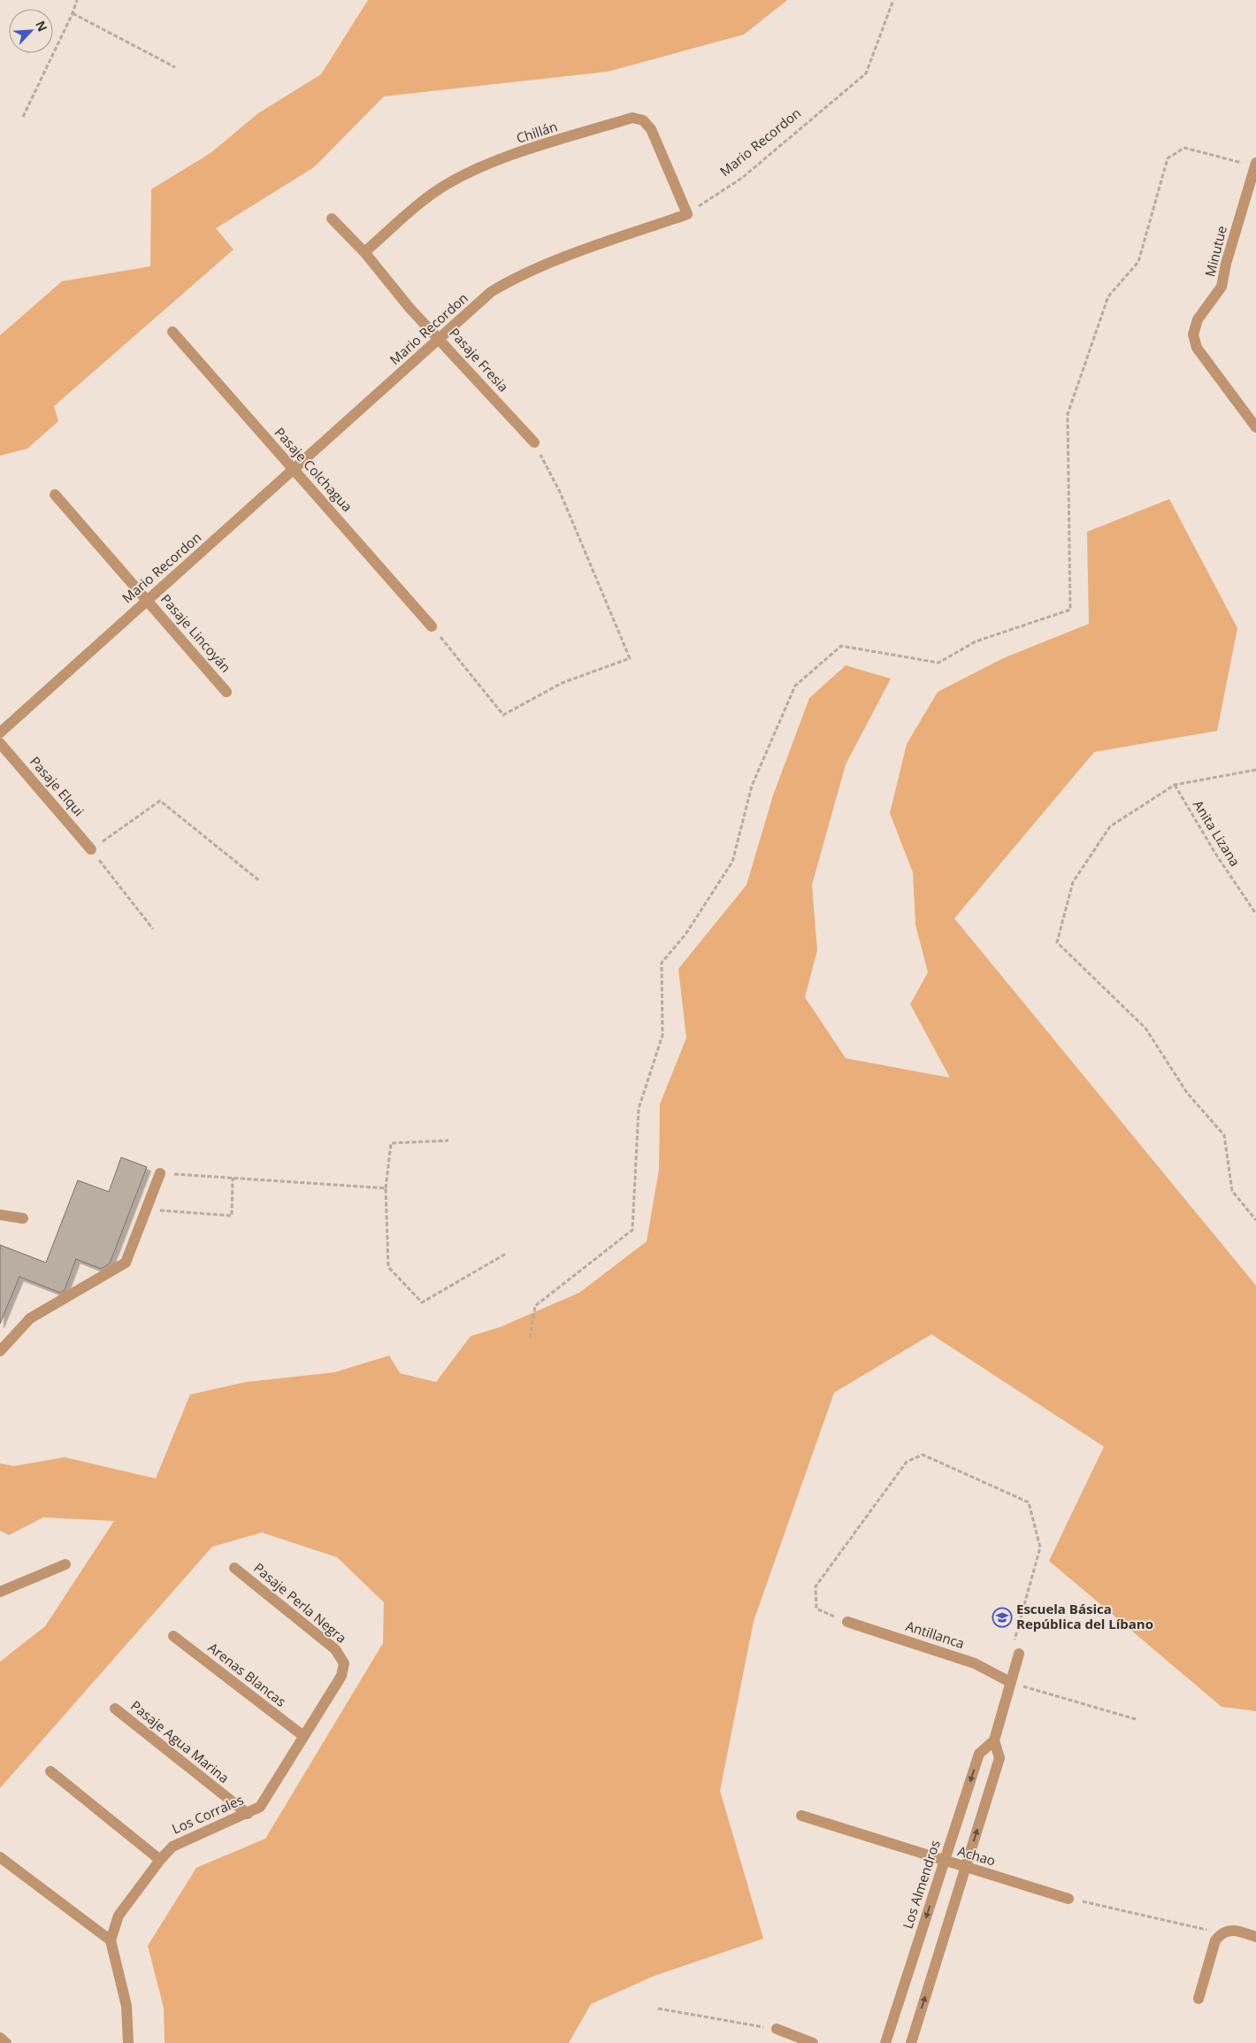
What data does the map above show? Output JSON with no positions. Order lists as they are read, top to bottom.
{
  "streets": {
    "street": [
      "Chillán",
      "Mario Recordon",
      "Minutue",
      "Pasaje Fresia",
      "Pasaje Colchagua",
      "Pasaje Lincoyán",
      "Pasaje Elqui",
      "Pasaje Perla Negra",
      "Antillanca",
      "Arenas Blancas",
      "Pasaje Agua Marina",
      "Los Corrales",
      "Achao",
      "Los Almendros"
    ],
    "path": ["Anita Lizana"]
  },
  "crossings": [
    ["Chillán", "Mario Recordon"],
    ["Chillán", "Pasaje Fresia"],
    ["Mario Recordon", "Pasaje Fresia"],
    ["Mario Recordon", "Pasaje Colchagua"],
    ["Mario Recordon", "Pasaje Lincoyán"],
    ["Pasaje Perla Negra", "Los Corrales"],
    ["Arenas Blancas", "Los Corrales"],
    ["Pasaje Agua Marina", "Los Corrales"],
    ["Achao", "Los Almendros"]
  ],
  "places": {
    "school or university": ["Escuela Básica República del Líbano"]
  },
  "north": "top right"
}
